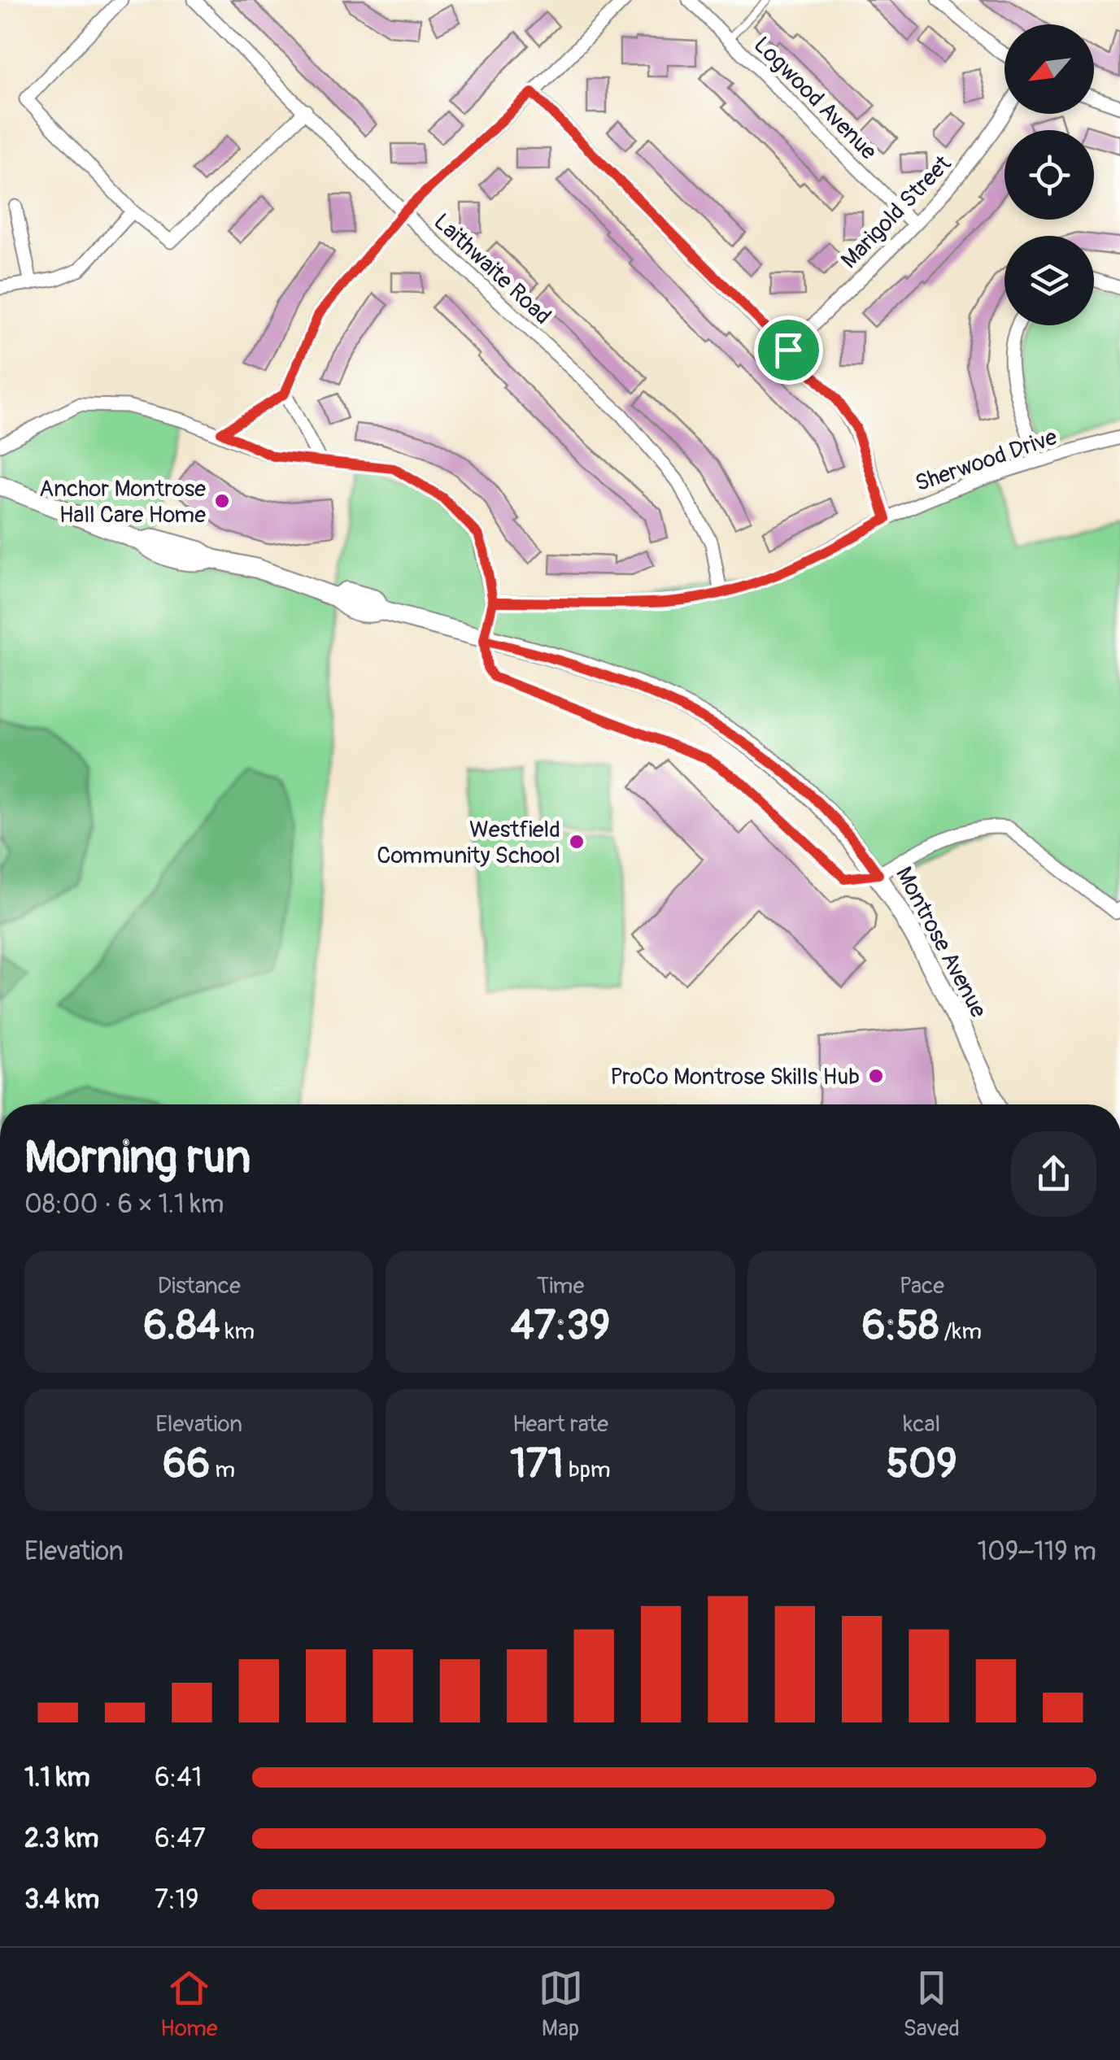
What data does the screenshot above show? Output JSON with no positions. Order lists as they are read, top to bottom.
{
  "streets": {
    "street": [
      "Logwood Avenue",
      "Marigold Street",
      "Laithwaite Road",
      "Sherwood Drive",
      "Montrose Avenue"
    ]
  },
  "crossings": [
    ["Logwood Avenue", "Marigold Street"],
    ["Laithwaite Road", "Sherwood Drive"]
  ],
  "places": ["Anchor Montrose Hall Care Home", "Westfield Community School", "ProCo Montrose Skills Hub"],
  "north": "bottom left",
  "page": {
    "heading": ["Morning run", "08:00 · 6 × 1.1 km"],
    "stats": [
      ["Distance", "6.84 km"],
      ["Time", "47:39"],
      ["Pace", "6:58 /km"],
      ["Elevation", "66 m"],
      ["Heart rate", "171 bpm"],
      ["kcal", "509"]
    ],
    "chart": ["Elevation", "109–119 m"],
    "list": [
      {
        "name": "1.1 km",
        "note": "6:41"
      },
      {
        "name": "2.3 km",
        "note": "6:47"
      },
      {
        "name": "3.4 km",
        "note": "7:19"
      }
    ],
    "tabs": ["Home", "Map", "Saved"]
  }
}
